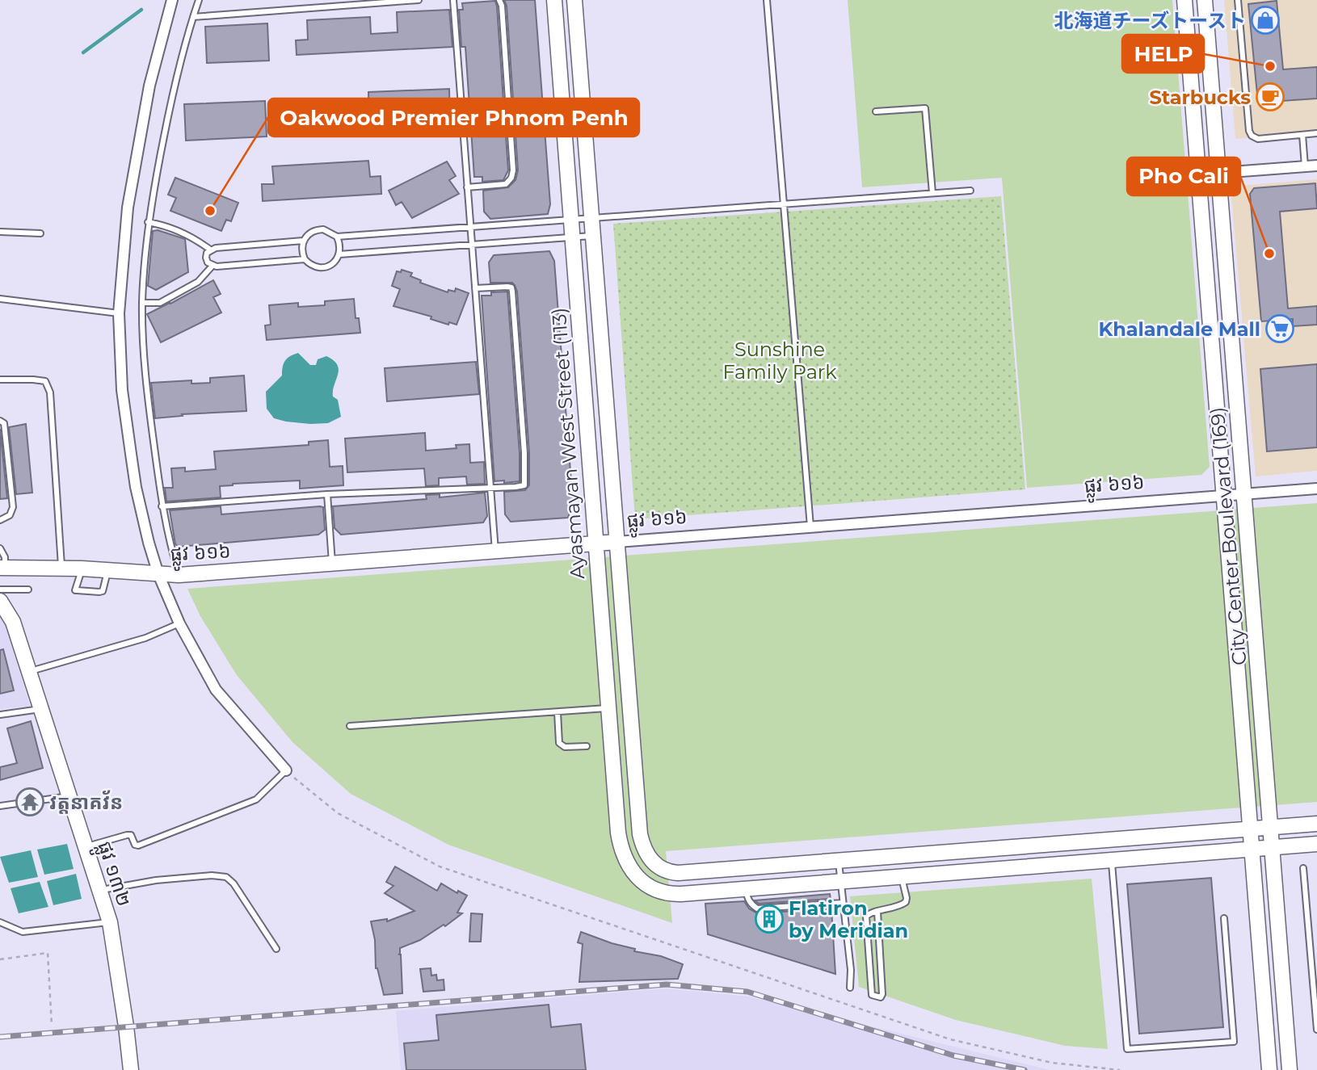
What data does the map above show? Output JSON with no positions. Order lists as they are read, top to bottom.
{
  "streets": {
    "street": [
      "Ayasmayan West Street (113)",
      "ផ្លូវ ៦១៦",
      "City Center Boulevard (169)",
      "ផ្លូវ ១៣២"
    ]
  },
  "crossings": [
    ["Ayasmayan West Street (113)", "ផ្លូវ ៦១៦"],
    ["ផ្លូវ ៦១៦", "City Center Boulevard (169)"]
  ],
  "parks": ["Sunshine Family Park"],
  "places": {
    "shop": ["北海道チーズトースト"],
    "other": ["HELP", "Oakwood Premier Phnom Penh", "Pho Cali"],
    "cafe": ["Starbucks"],
    "supermarket": ["Khalandale Mall"],
    "temple": ["វត្តនាគវ័ន"],
    "building": ["Flatiron by Meridian"]
  }
}
